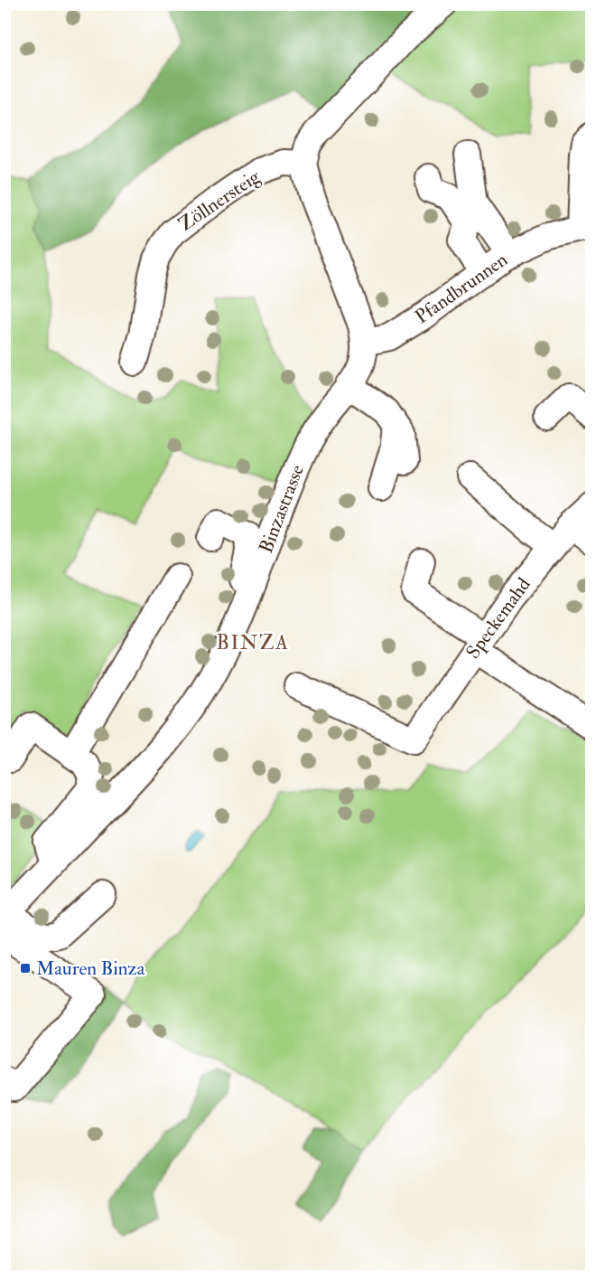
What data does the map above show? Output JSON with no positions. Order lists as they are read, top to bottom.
{
  "streets": {
    "street": [
      "Zöllnersteig",
      "Pfandbrunnen",
      "Binzastrasse",
      "Speckemahd"
    ]
  },
  "crossings": [
    ["Zöllnersteig", "Binzastrasse"],
    ["Pfandbrunnen", "Binzastrasse"]
  ],
  "districts": ["BINZA"],
  "places": {
    "transit": ["Mauren Binza"]
  }
}
